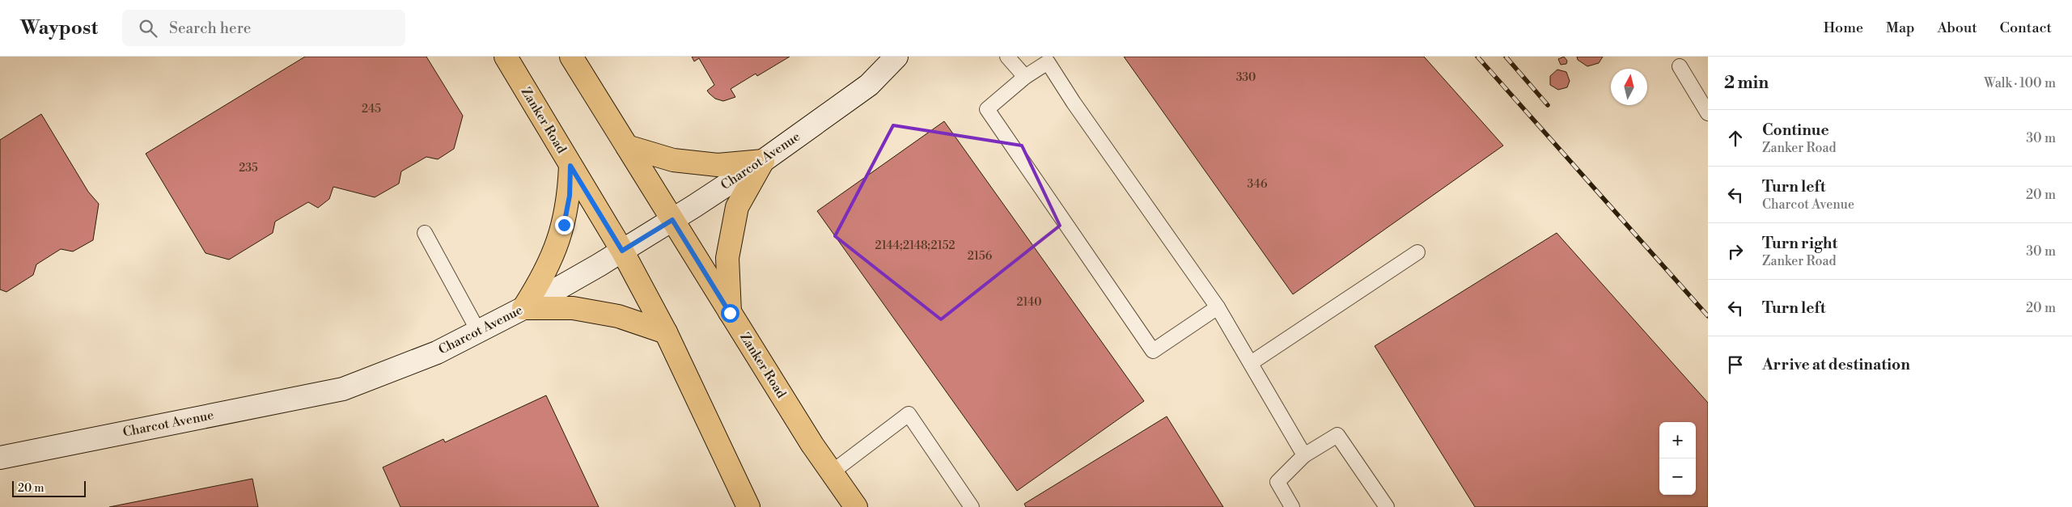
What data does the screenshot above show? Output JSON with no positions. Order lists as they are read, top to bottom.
{
  "streets": {
    "main road": ["Zanker Road", "Charcot Avenue"]
  },
  "crossings": [
    ["Zanker Road", "Charcot Avenue"]
  ],
  "house_numbers": [
    "330",
    "245",
    "235",
    "346",
    "2144;2148;2152",
    "2156",
    "2140"
  ],
  "scale_bar": "20 m",
  "north": "top",
  "page": {
    "header": "Waypost",
    "search": "Search here",
    "nav": [
      "Home",
      "Map",
      "About",
      "Contact"
    ],
    "heading": ["2 min", "Walk · 100 m"],
    "list": [
      ["Continue", "Zanker Road", "30 m"],
      ["Turn left", "Charcot Avenue", "20 m"],
      ["Turn right", "Zanker Road", "30 m"],
      ["Turn left", "20 m"],
      "Arrive at destination"
    ],
    "map_buttons": ["+", "−"],
    "scale": "20 m"
  }
}
